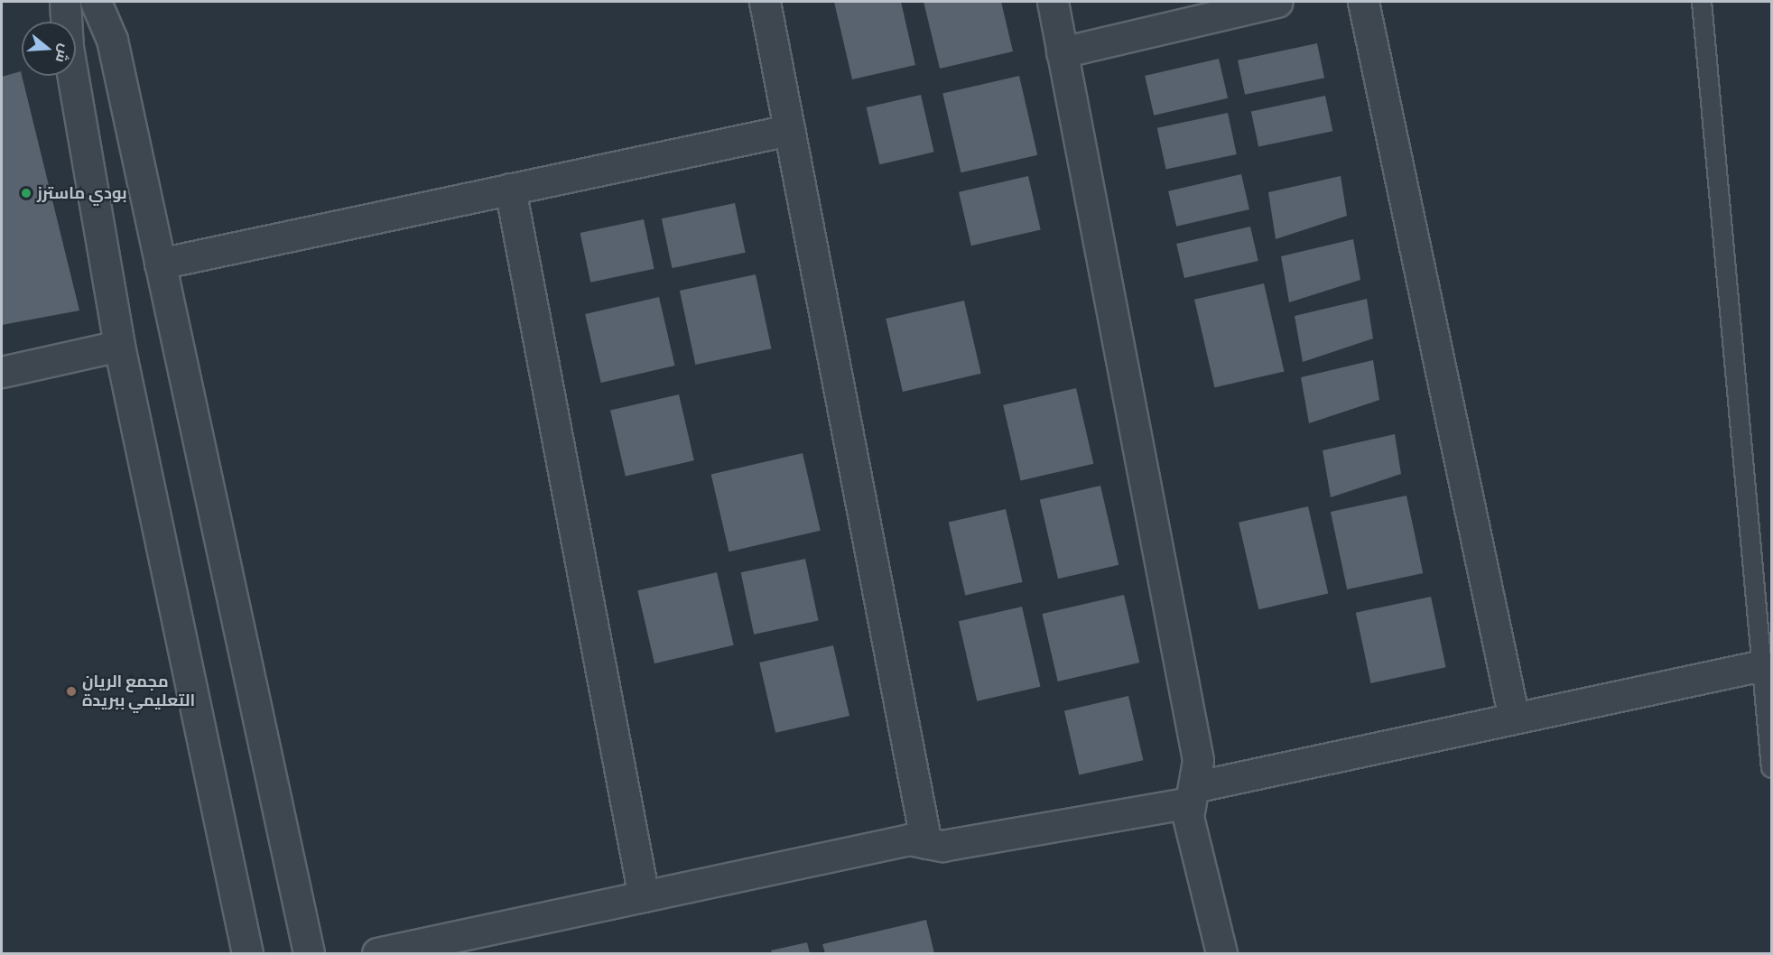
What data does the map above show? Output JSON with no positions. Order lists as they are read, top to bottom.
{
  "places": ["بودي ماسترز", "مجمع الريان التعليمي ببريدة"],
  "north": "right"
}
